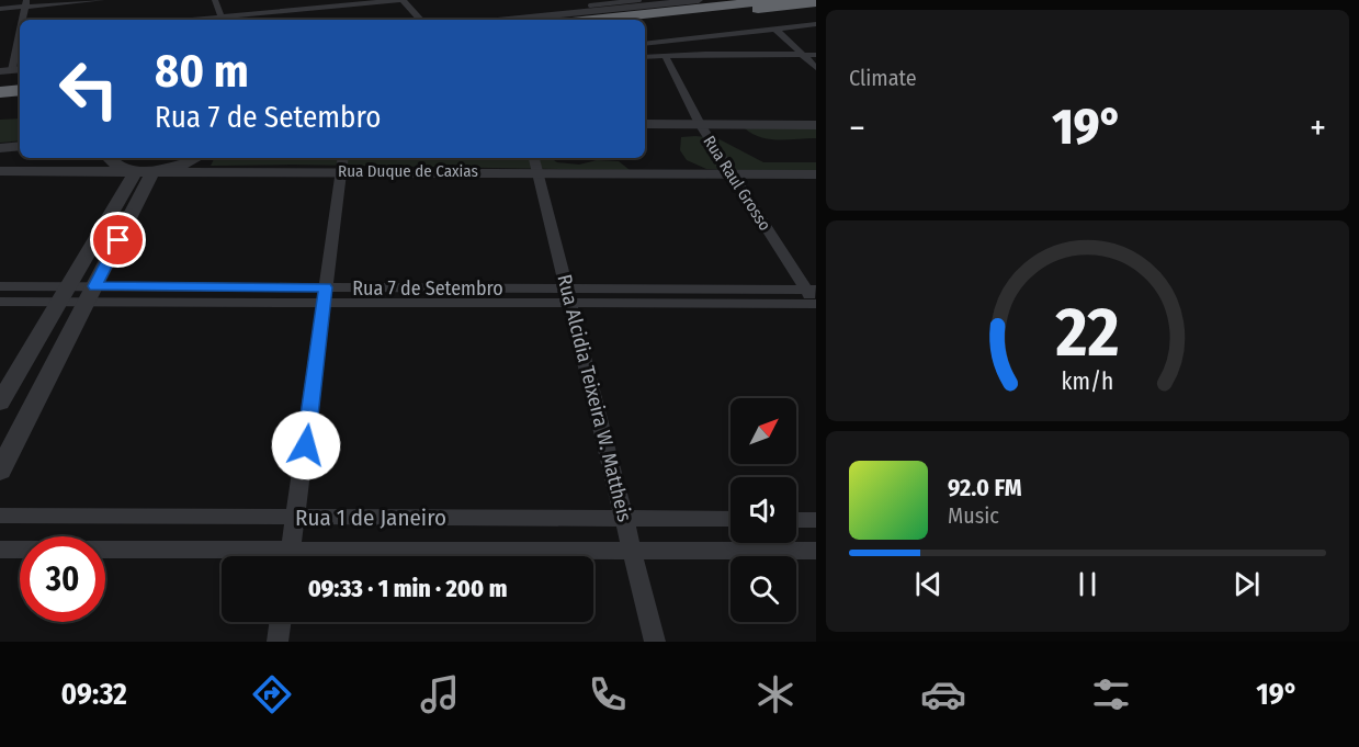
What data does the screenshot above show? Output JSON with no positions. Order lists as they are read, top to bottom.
{
  "streets": {
    "street": [
      "Rua Duque de Caxias",
      "Rua Raul Grosso",
      "Rua 7 de Setembro",
      "Rua Alcidia Teixeira W. Mattheis",
      "Rua 1 de Janeiro"
    ]
  },
  "crossings": [
    ["Rua Duque de Caxias", "Rua Raul Grosso"],
    ["Rua Duque de Caxias", "Rua Alcidia Teixeira W. Mattheis"],
    ["Rua Raul Grosso", "Rua 7 de Setembro"],
    ["Rua 7 de Setembro", "Rua Alcidia Teixeira W. Mattheis"],
    ["Rua Alcidia Teixeira W. Mattheis", "Rua 1 de Janeiro"]
  ],
  "north": "top right",
  "page": {
    "tile": "Climate",
    "turn": ["80 m", "Rua 7 de Setembro"],
    "heat": ["−", "19°", "+"],
    "song": ["92.0 FM", "Music"],
    "limit": "30",
    "trip": "09:33 · 1 min · 200 m",
    "tabs": ["09:32", "19°"],
    "gauge": ["22", "km/h"]
  }
}
